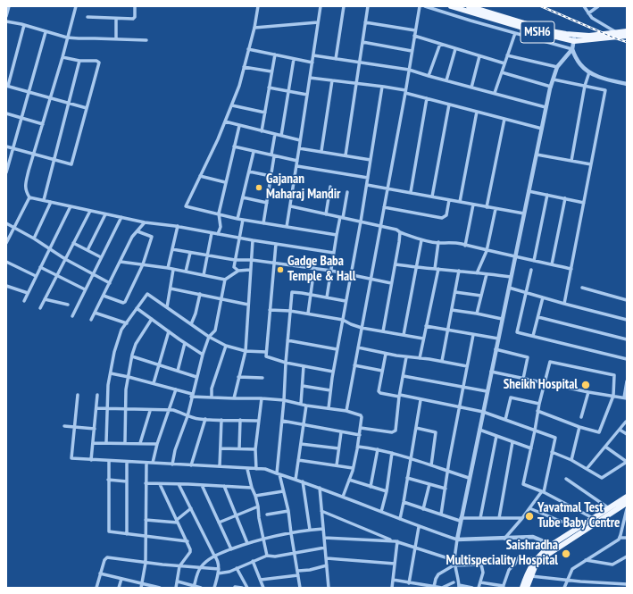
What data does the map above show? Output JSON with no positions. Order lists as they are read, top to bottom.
{
  "streets": {
    "main road": ["MSH6"]
  },
  "places": [
    "Gajanan Maharaj Mandir",
    "Gadge Baba Temple & Hall",
    "Sheikh Hospital",
    "Yavatmal Test Tube Baby Centre",
    "Saishradha Multispeciality Hospital"
  ]
}
